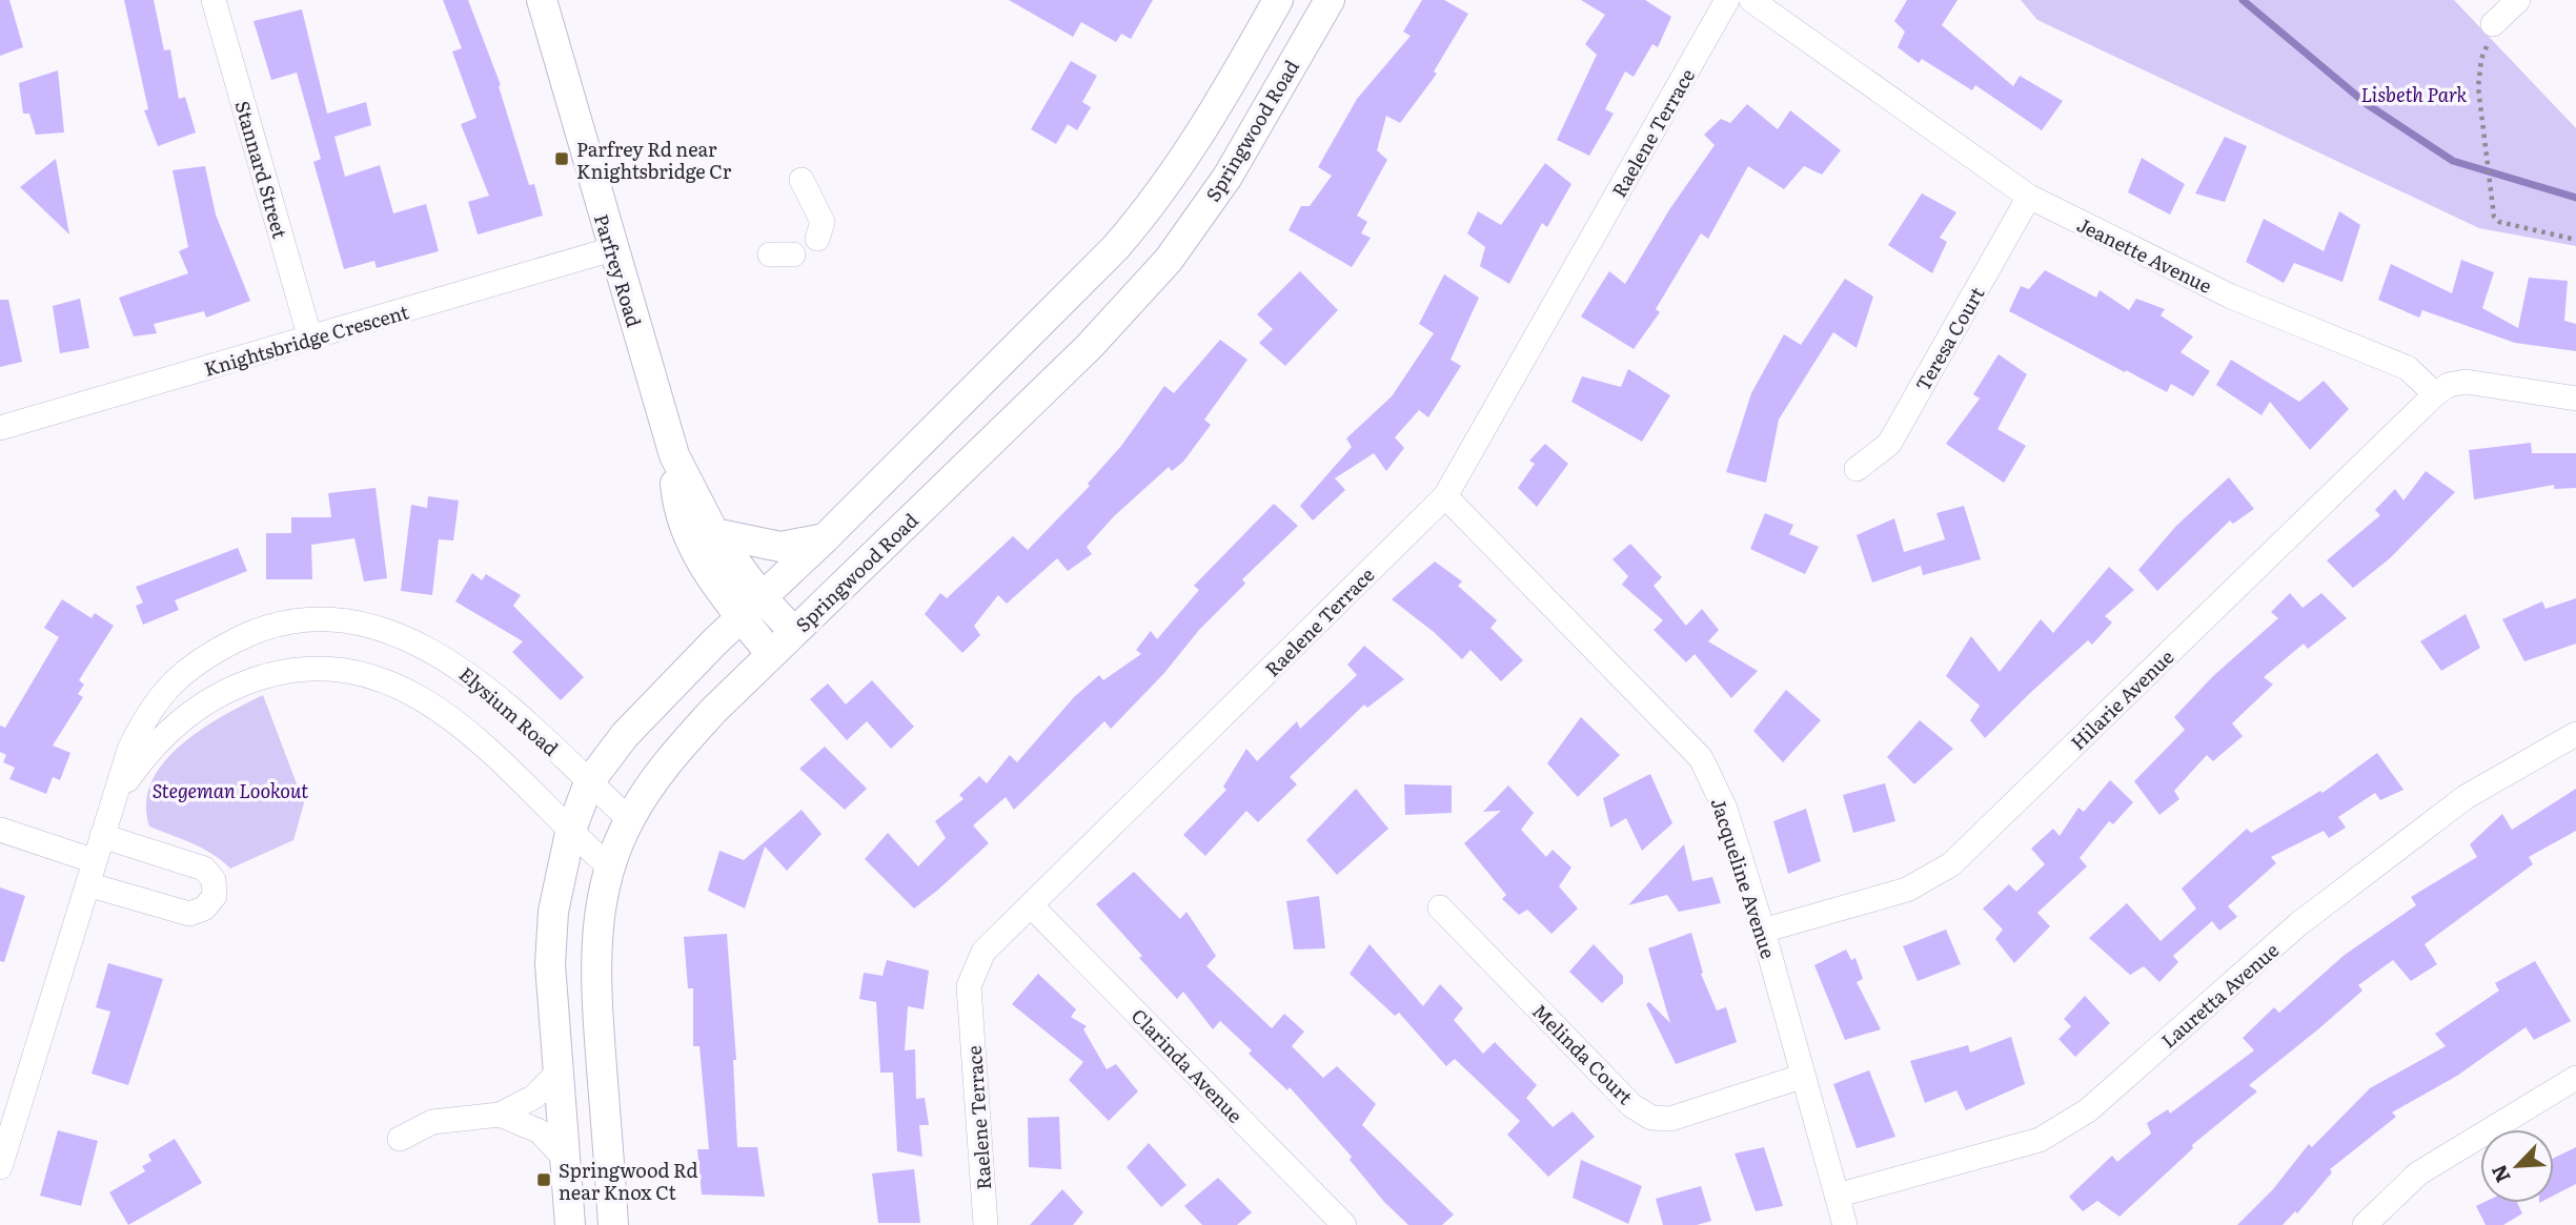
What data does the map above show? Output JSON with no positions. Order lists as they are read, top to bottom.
{
  "streets": {
    "main road": ["Springwood Road", "Parfrey Road"],
    "street": [
      "Raelene Terrace",
      "Stannard Street",
      "Jeanette Avenue",
      "Teresa Court",
      "Knightsbridge Crescent",
      "Hilarie Avenue",
      "Elysium Road",
      "Jacqueline Avenue",
      "Lauretta Avenue",
      "Melinda Court",
      "Clarinda Avenue"
    ]
  },
  "crossings": [
    ["Springwood Road", "Parfrey Road"],
    ["Springwood Road", "Elysium Road"],
    ["Raelene Terrace", "Jacqueline Avenue"],
    ["Raelene Terrace", "Clarinda Avenue"],
    ["Stannard Street", "Knightsbridge Crescent"],
    ["Jeanette Avenue", "Teresa Court"],
    ["Jeanette Avenue", "Hilarie Avenue"],
    ["Parfrey Road", "Knightsbridge Crescent"],
    ["Hilarie Avenue", "Jacqueline Avenue"],
    ["Jacqueline Avenue", "Lauretta Avenue"],
    ["Jacqueline Avenue", "Melinda Court"]
  ],
  "parks": ["Lisbeth Park", "Stegeman Lookout"],
  "places": {
    "transit": ["Parfrey Rd near Knightsbridge Cr", "Springwood Rd near Knox Ct"]
  },
  "north": "bottom left"
}
